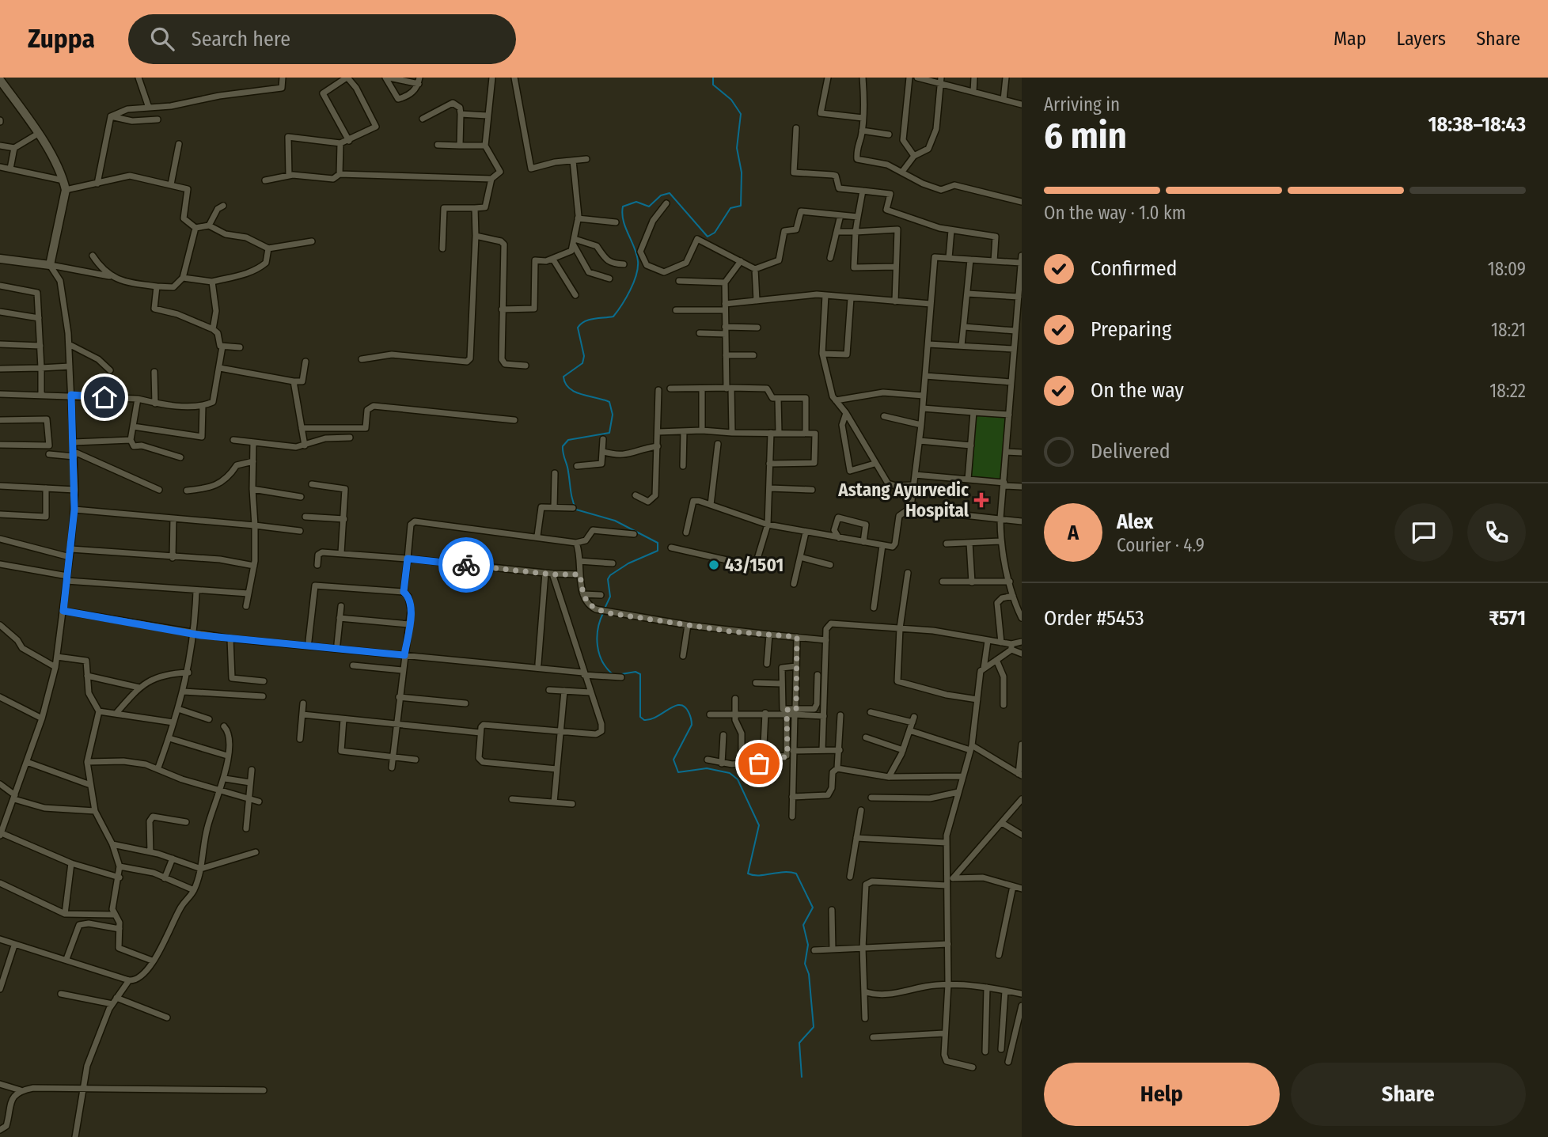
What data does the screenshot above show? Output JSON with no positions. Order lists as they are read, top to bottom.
{
  "places": {
    "health": ["Astang Ayurvedic Hospital"],
    "other": ["43/1501"]
  },
  "page": {
    "header": "Zuppa",
    "search": "Search here",
    "nav": ["Map", "Layers", "Share"],
    "heading": ["6 min", "Arriving in", "18:38–18:43"],
    "panel": [
      "Alex",
      "Courier · 4.9",
      "Order #5453",
      "₹571"
    ],
    "bar": "On the way · 1.0 km",
    "list": [
      ["Confirmed", "18:09"],
      ["Preparing", "18:21"],
      ["On the way", "18:22"],
      "Delivered"
    ],
    "round": "A",
    "buttons": ["Help", "Share"]
  }
}
